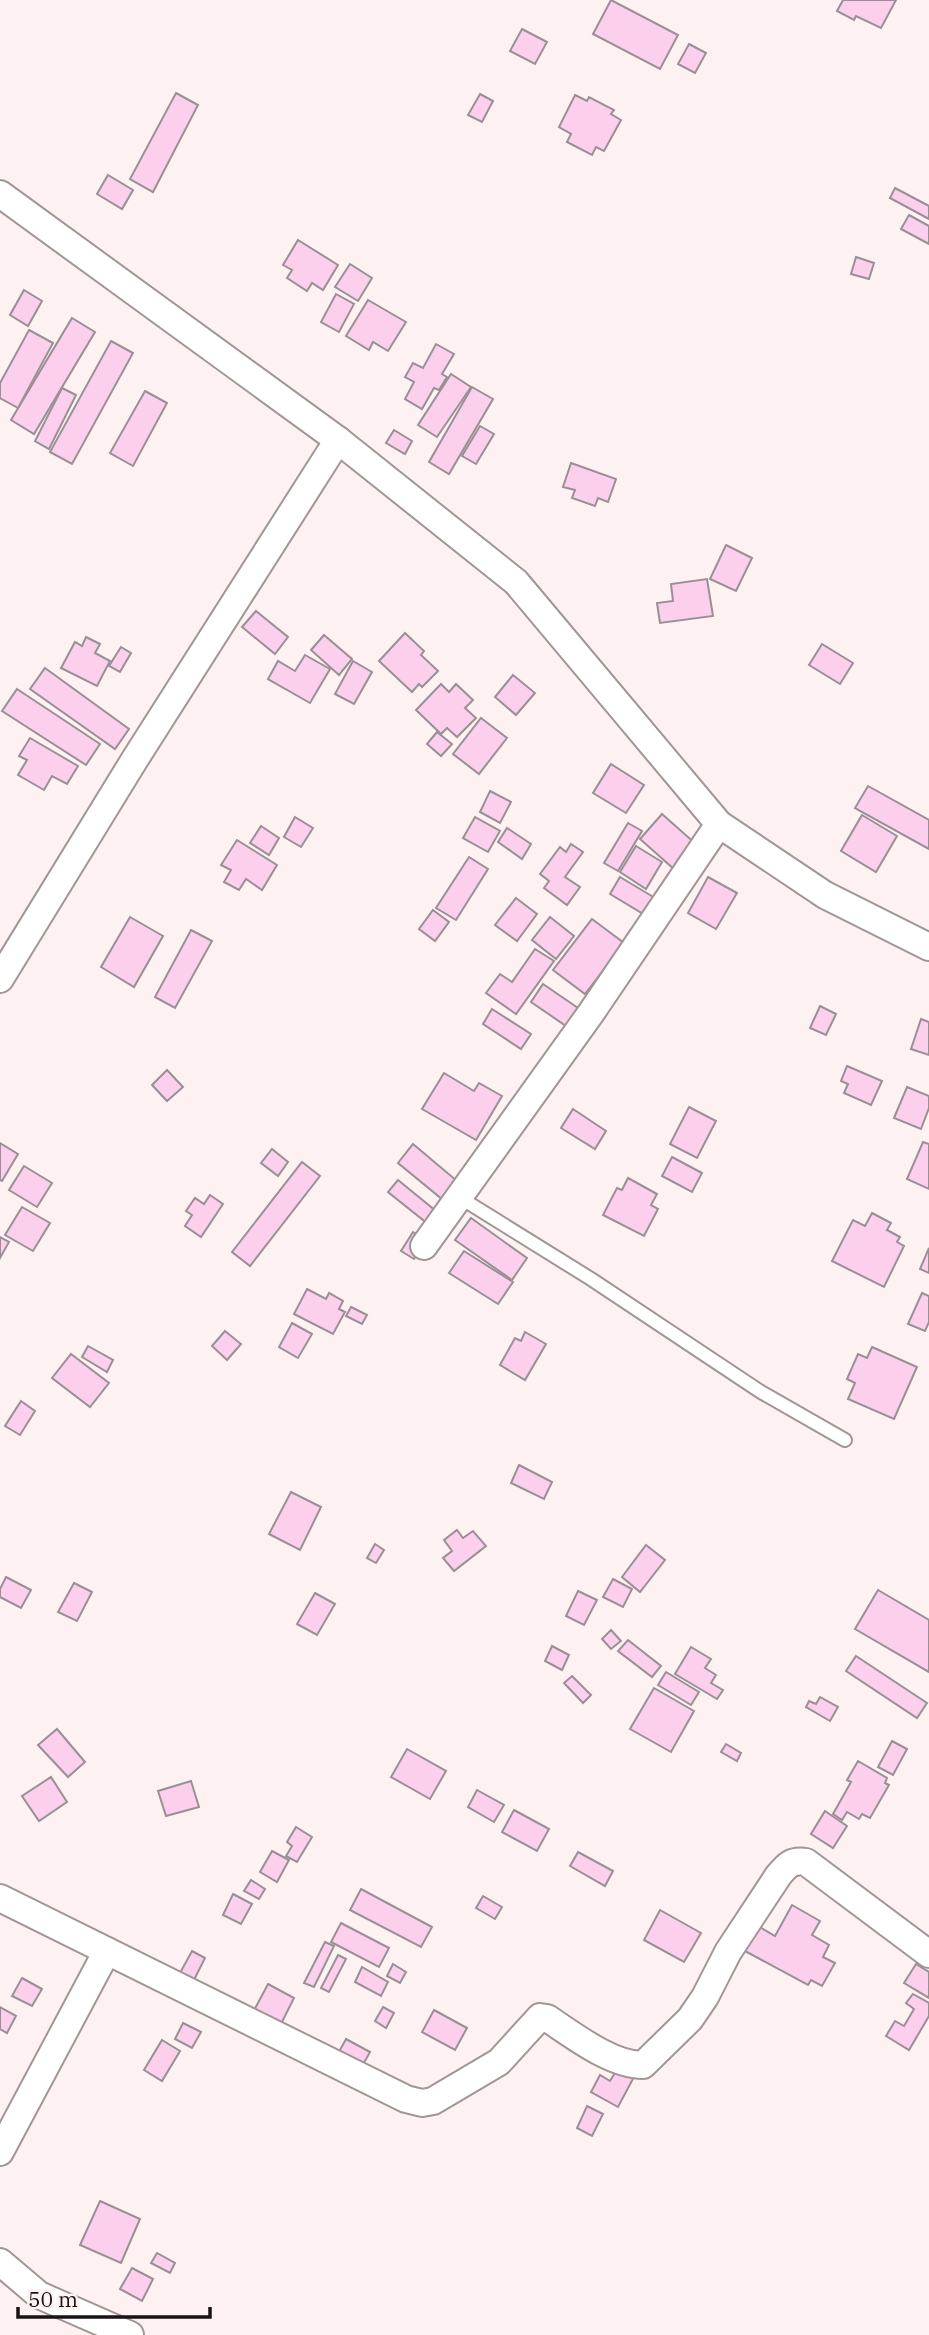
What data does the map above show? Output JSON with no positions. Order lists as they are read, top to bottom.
{
  "scale_bar": "50 m"
}
